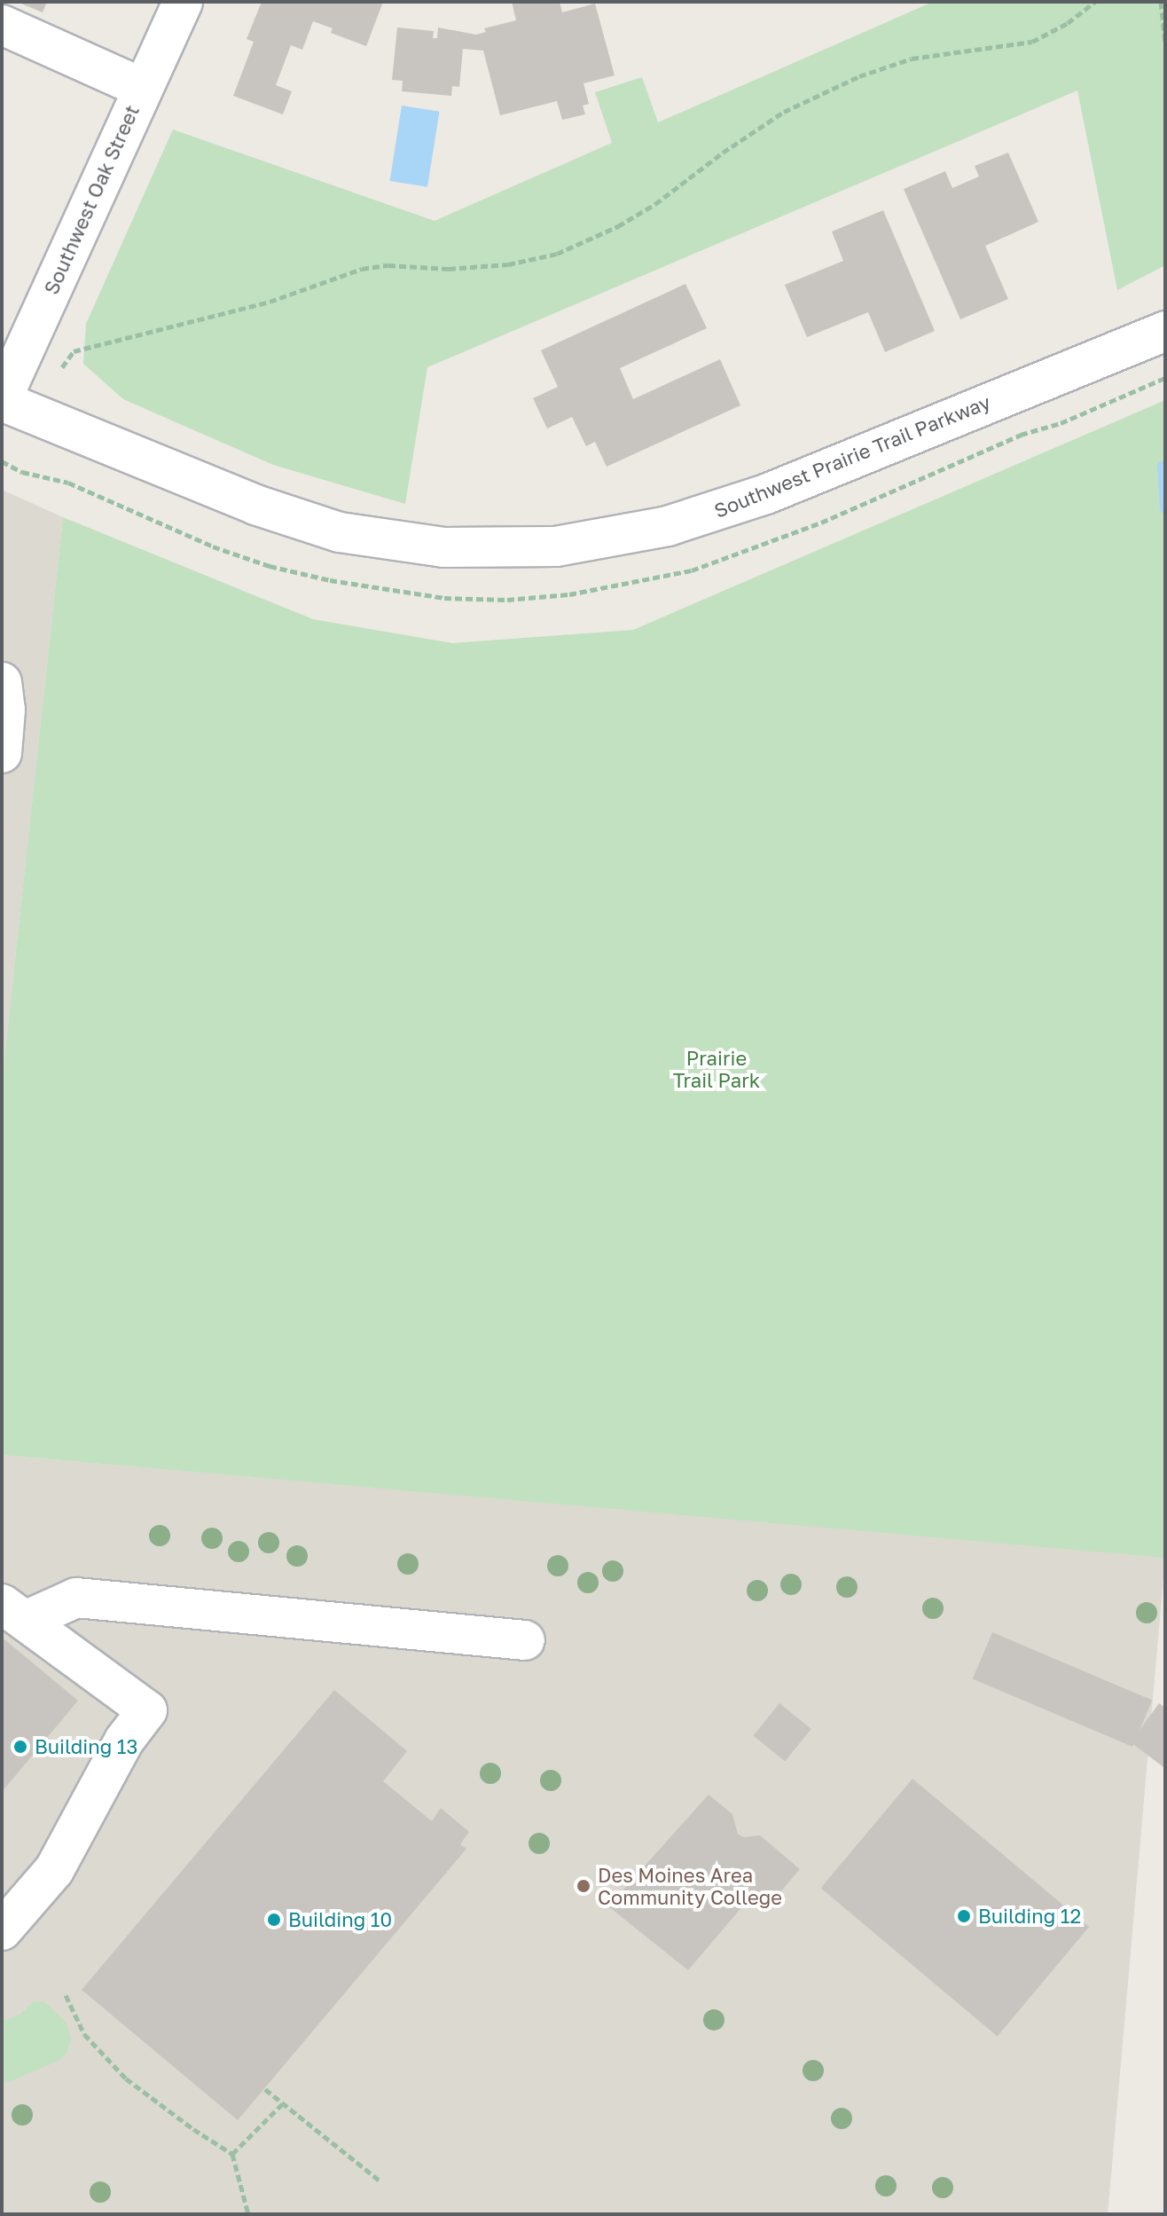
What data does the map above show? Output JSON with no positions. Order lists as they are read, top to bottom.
{
  "streets": {
    "street": ["Southwest Oak Street", "Southwest Prairie Trail Parkway"]
  },
  "crossings": [
    ["Southwest Oak Street", "Southwest Prairie Trail Parkway"]
  ],
  "parks": ["Prairie Trail Park"],
  "places": [
    "Building 13",
    "Des Moines Area Community College",
    "Building 12",
    "Building 10"
  ]
}
